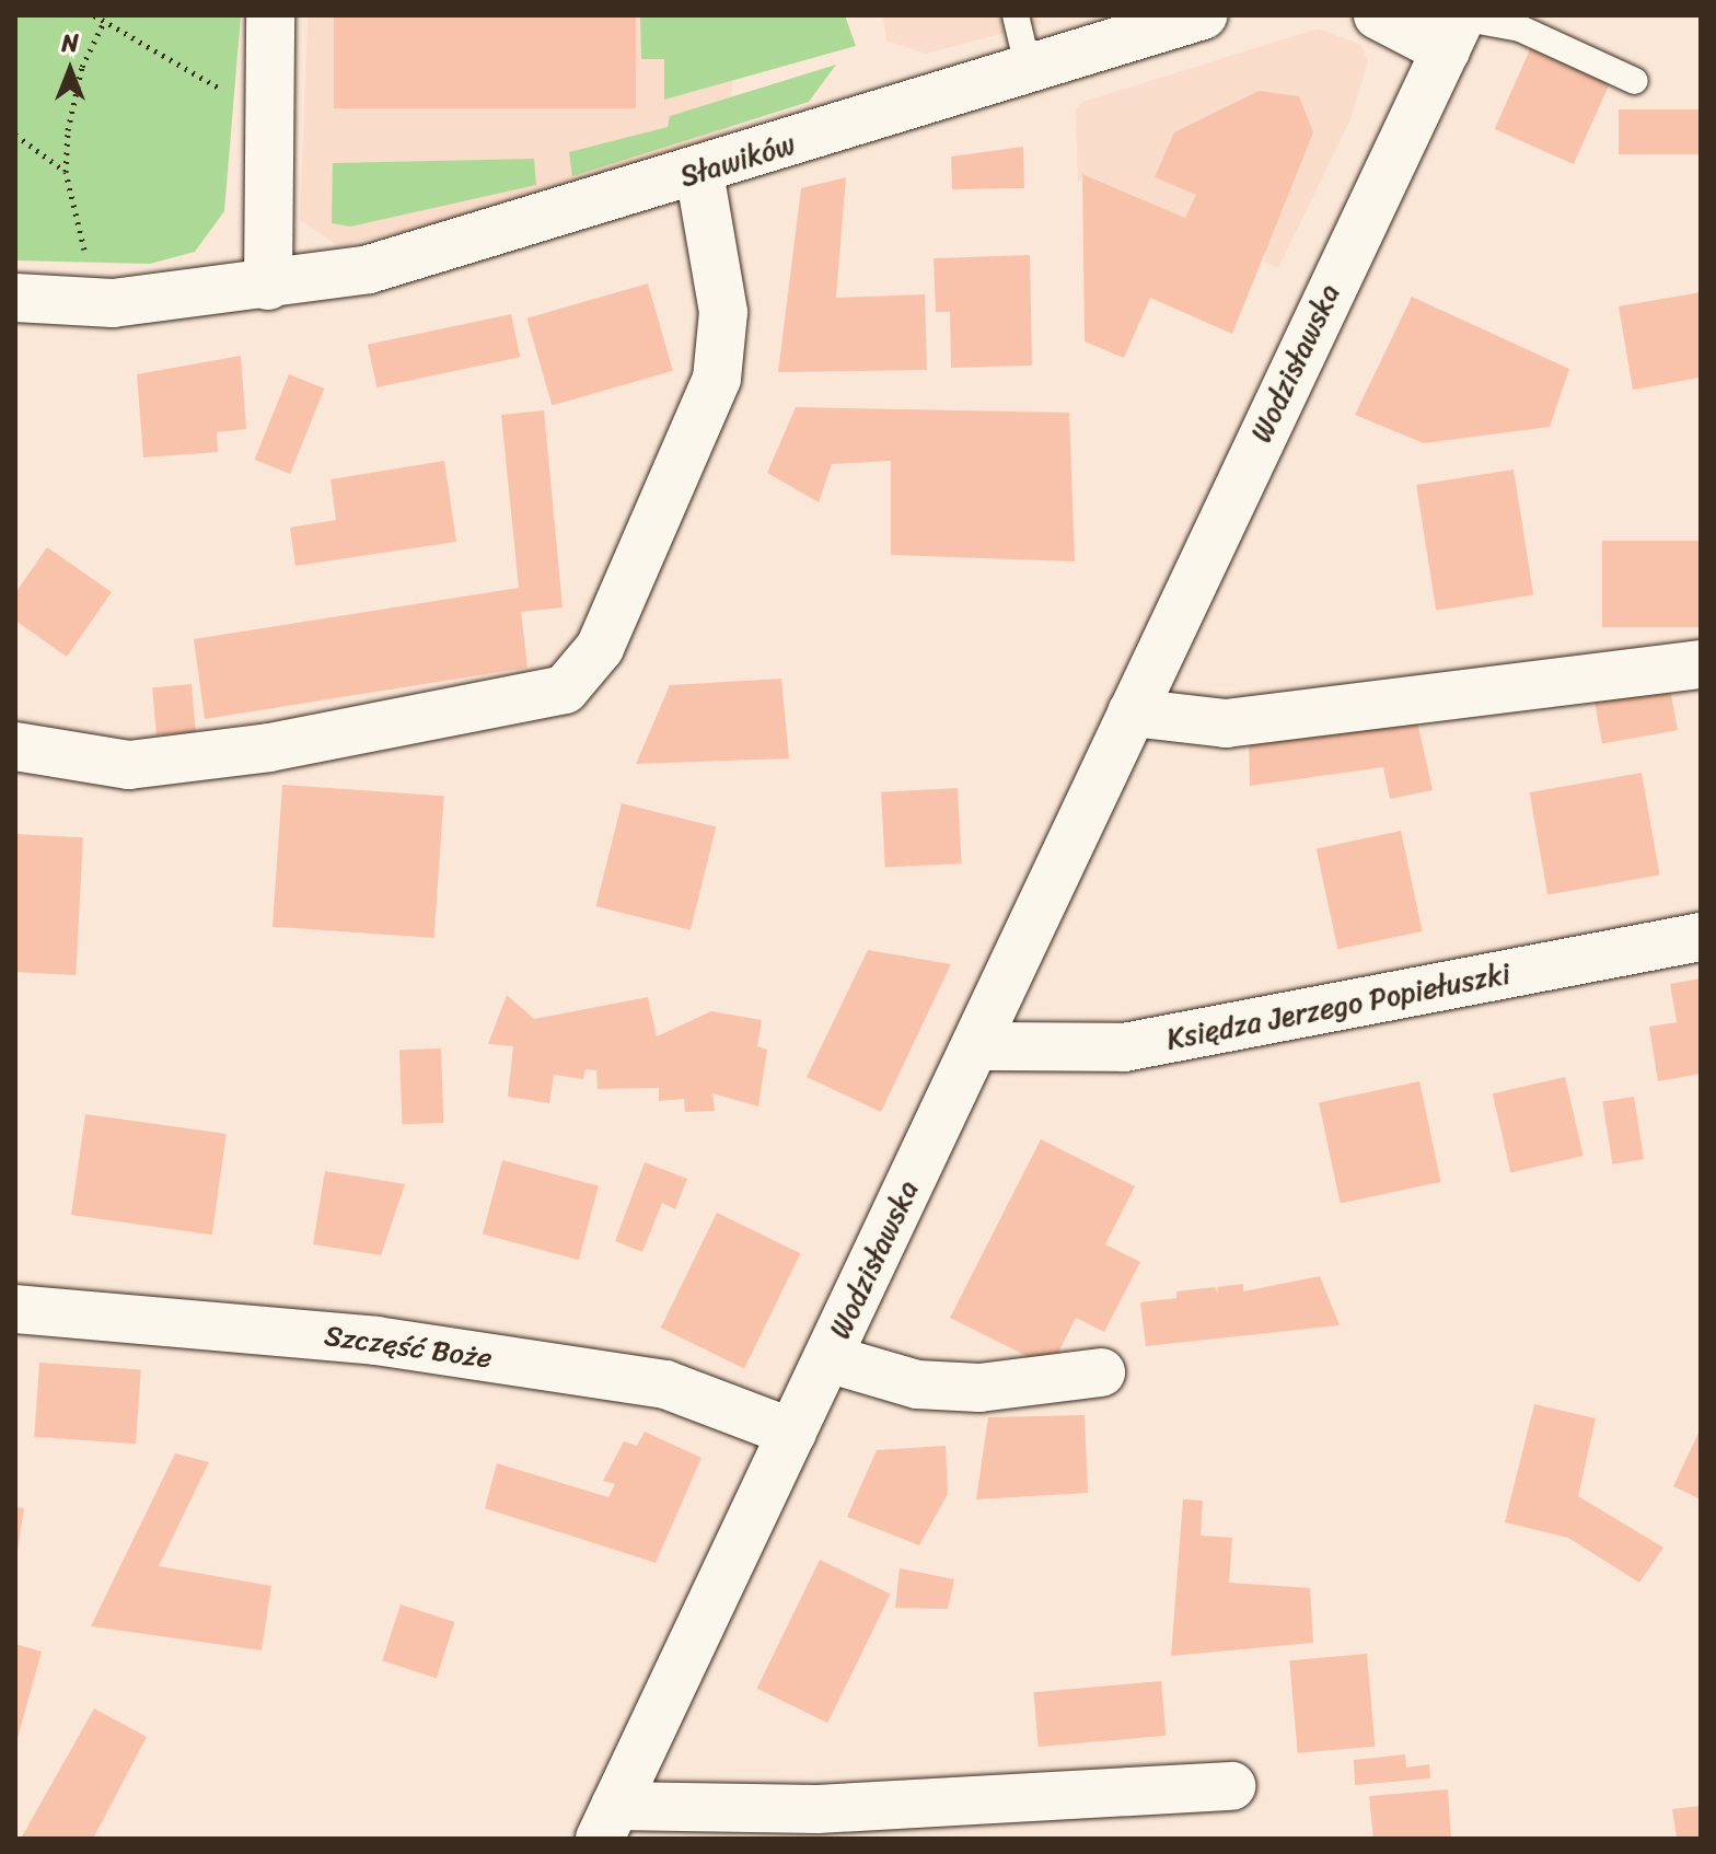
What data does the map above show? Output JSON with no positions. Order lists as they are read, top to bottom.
{
  "streets": {
    "street": [
      "Sławików",
      "Wodzisławska",
      "Księdza Jerzego Popiełuszki",
      "Szczęść Boże"
    ]
  },
  "crossings": [
    ["Wodzisławska", "Księdza Jerzego Popiełuszki"],
    ["Wodzisławska", "Szczęść Boże"]
  ],
  "north": "top"
}
